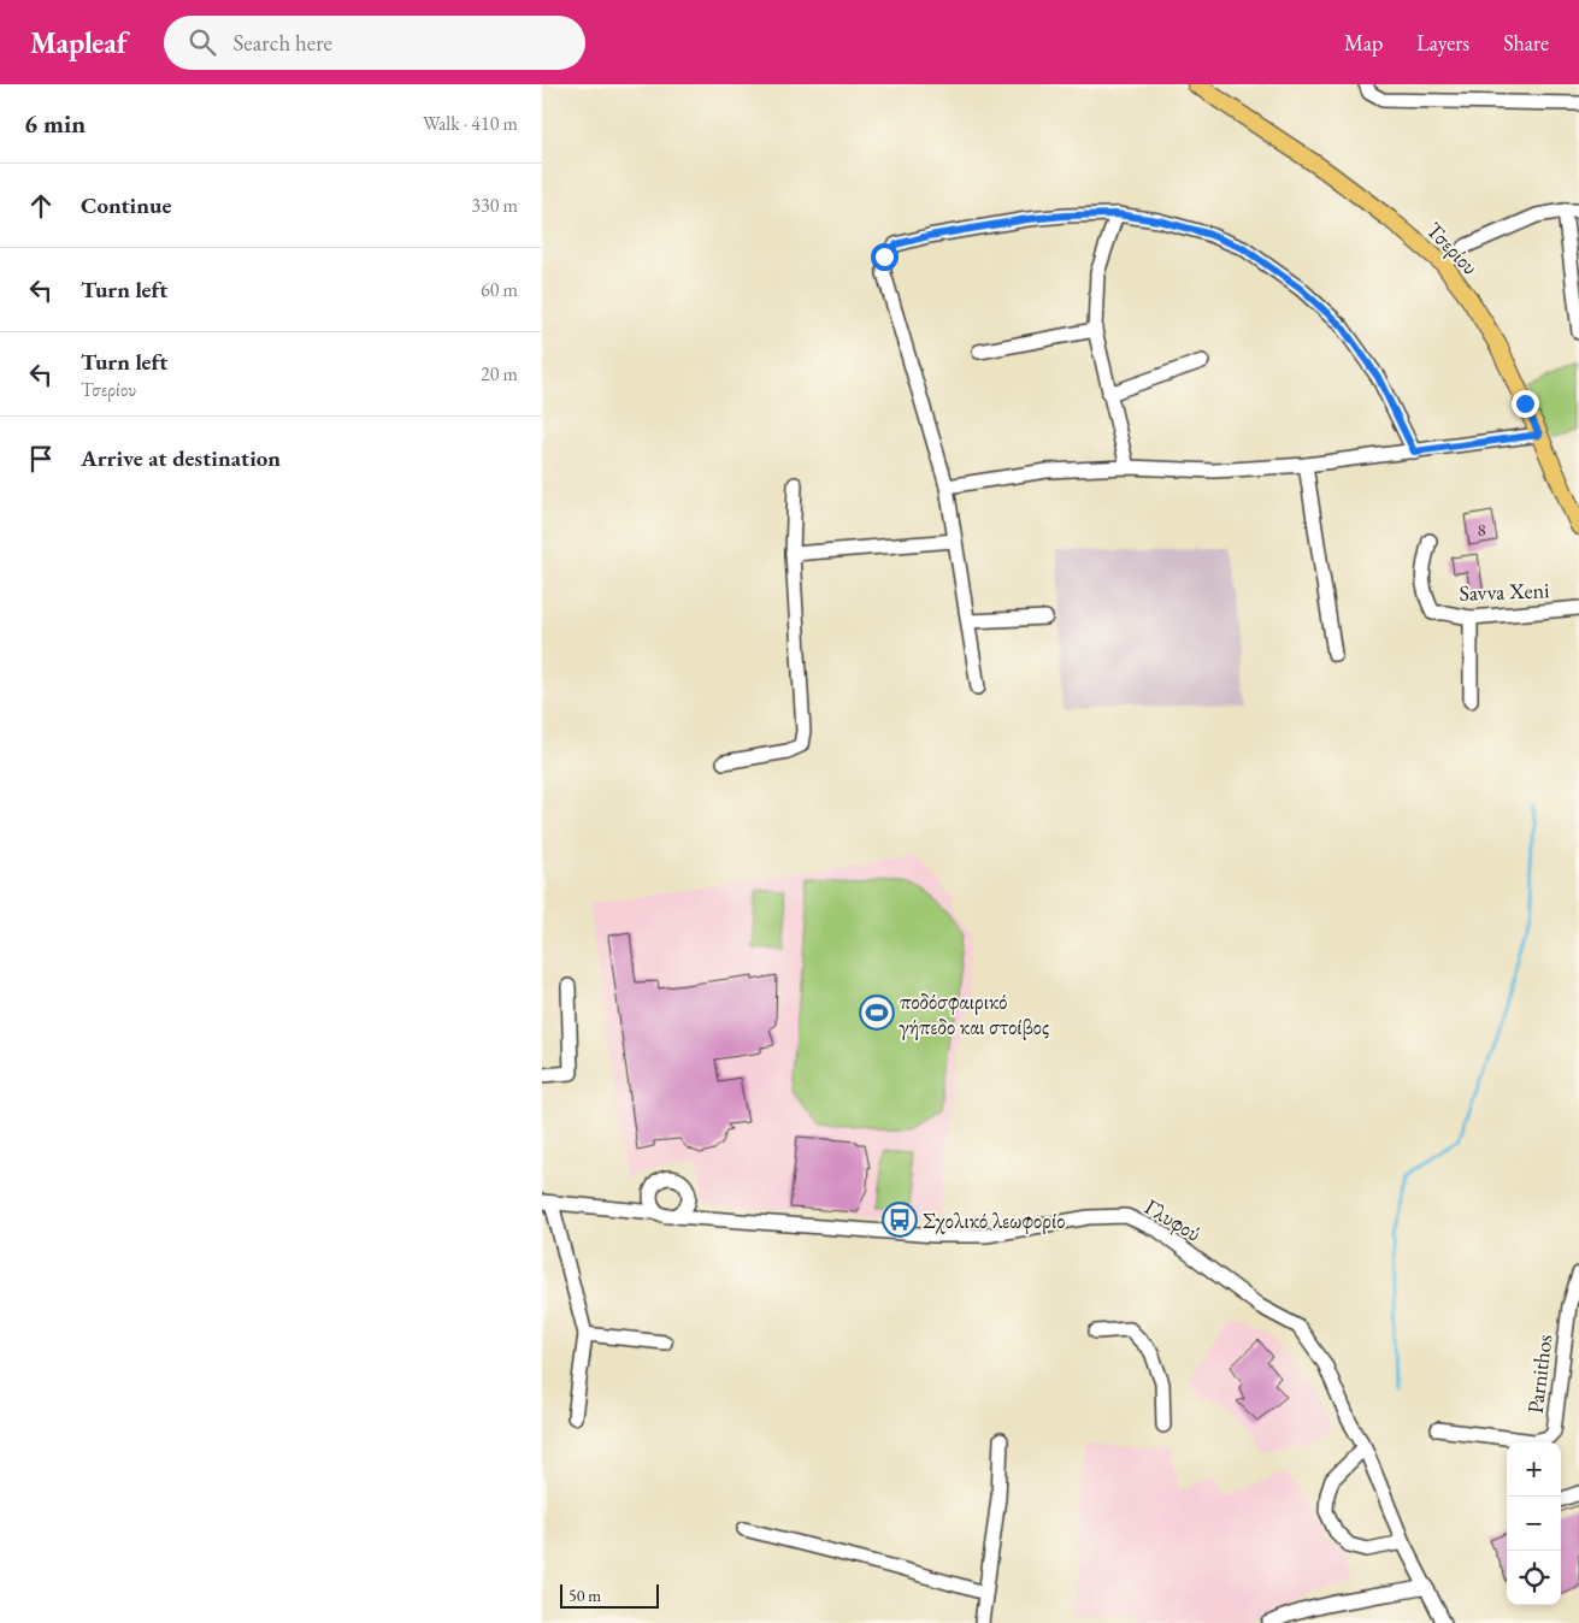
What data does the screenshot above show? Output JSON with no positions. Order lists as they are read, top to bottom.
{
  "streets": {
    "main road": ["Τσερίου"],
    "street": ["Savva Xeni", "Γλυφού", "Parnithos"]
  },
  "places": {
    "sports": ["ποδόσφαιρικό γήπεδο και στοίβος"],
    "bus stop": ["Σχολικό λεωφορίο"]
  },
  "house_numbers": ["8"],
  "scale_bar": "50 m",
  "page": {
    "header": "Mapleaf",
    "search": "Search here",
    "nav": ["Map", "Layers", "Share"],
    "heading": ["6 min", "Walk · 410 m"],
    "list": [
      ["Continue", "330 m"],
      ["Turn left", "60 m"],
      ["Turn left", "Τσερίου", "20 m"],
      "Arrive at destination"
    ],
    "map_buttons": ["+", "−"],
    "scale": "50 m"
  }
}
